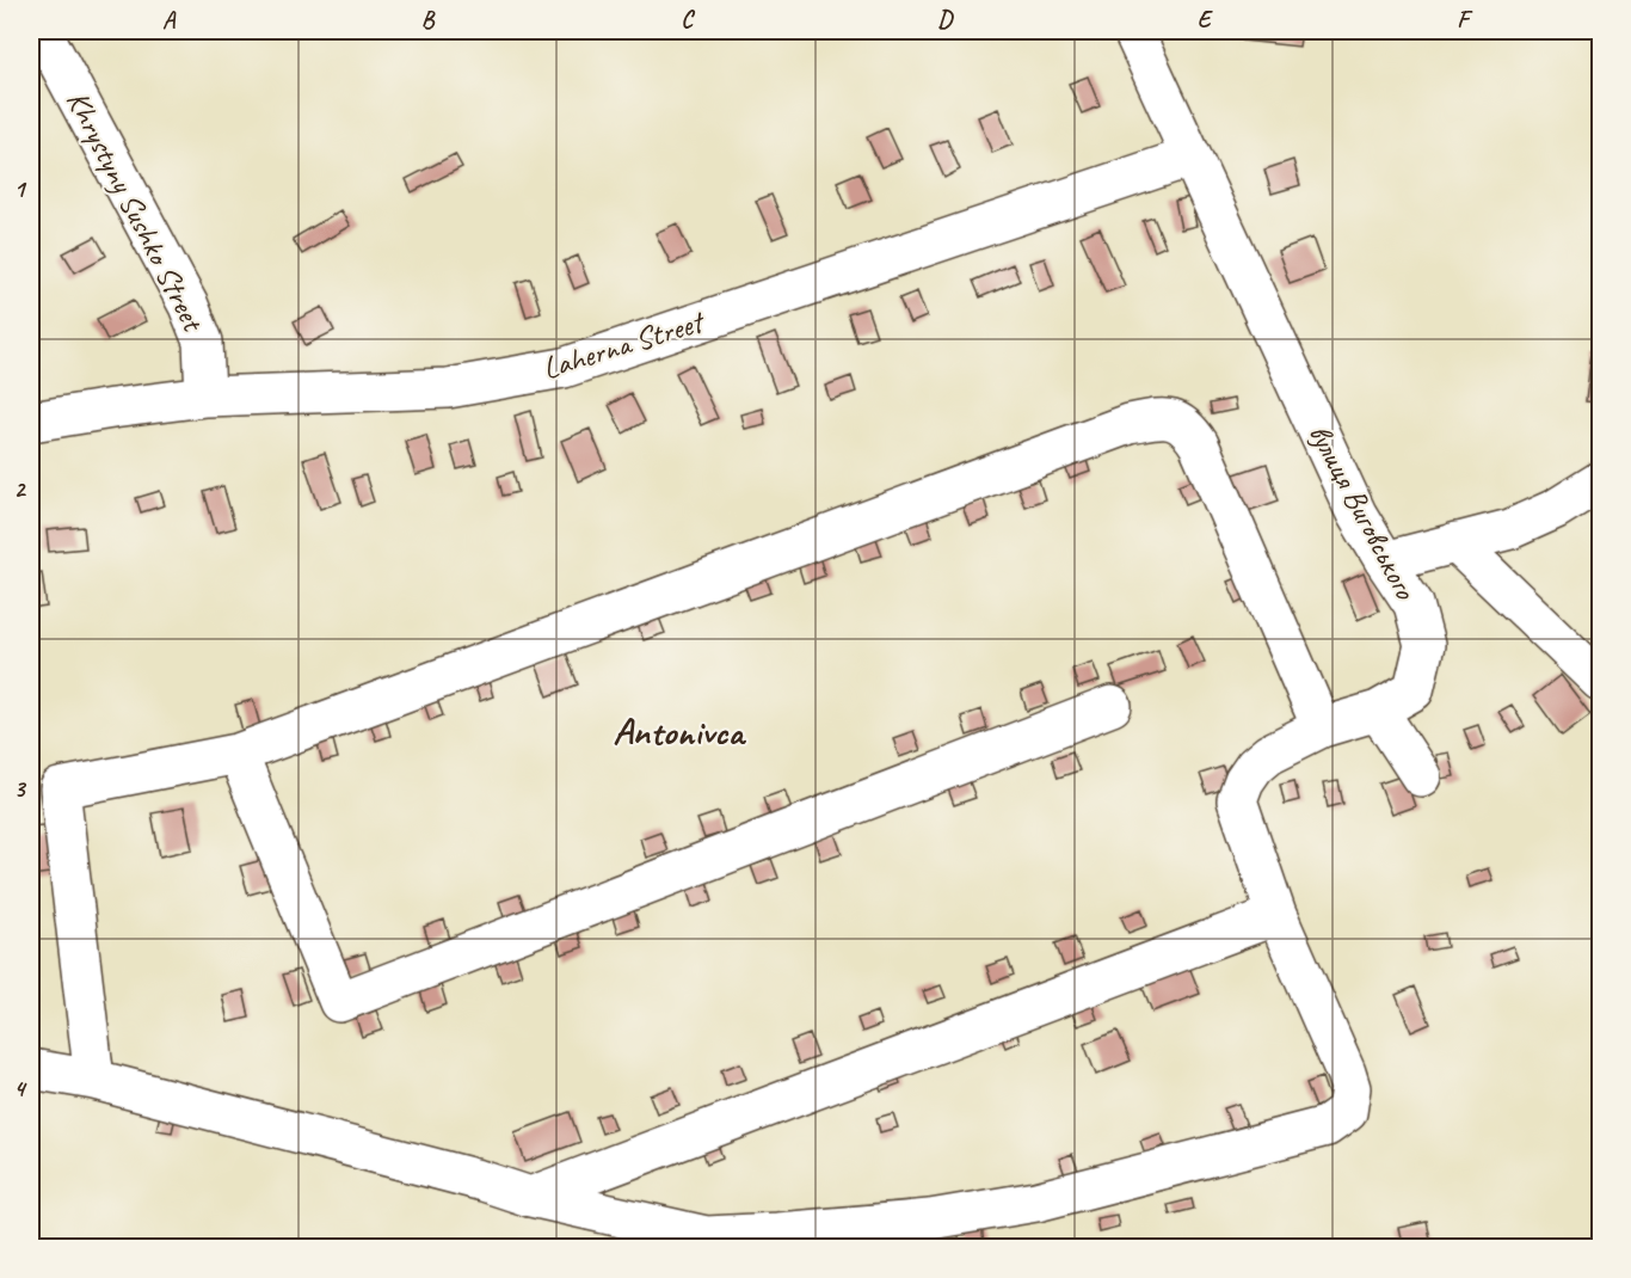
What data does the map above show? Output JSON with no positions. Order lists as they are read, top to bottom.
{
  "streets": {
    "street": ["Khrystyny Sushko Street", "Laherna Street", "вулиця Виговського"]
  },
  "crossings": [
    ["Khrystyny Sushko Street", "Laherna Street"],
    ["Laherna Street", "вулиця Виговського"]
  ],
  "districts": ["Antonivca"],
  "grid": {
    "columns": [
      "A",
      "B",
      "C",
      "D",
      "E",
      "F"
    ],
    "rows": [
      "1",
      "2",
      "3",
      "4"
    ]
  }
}
